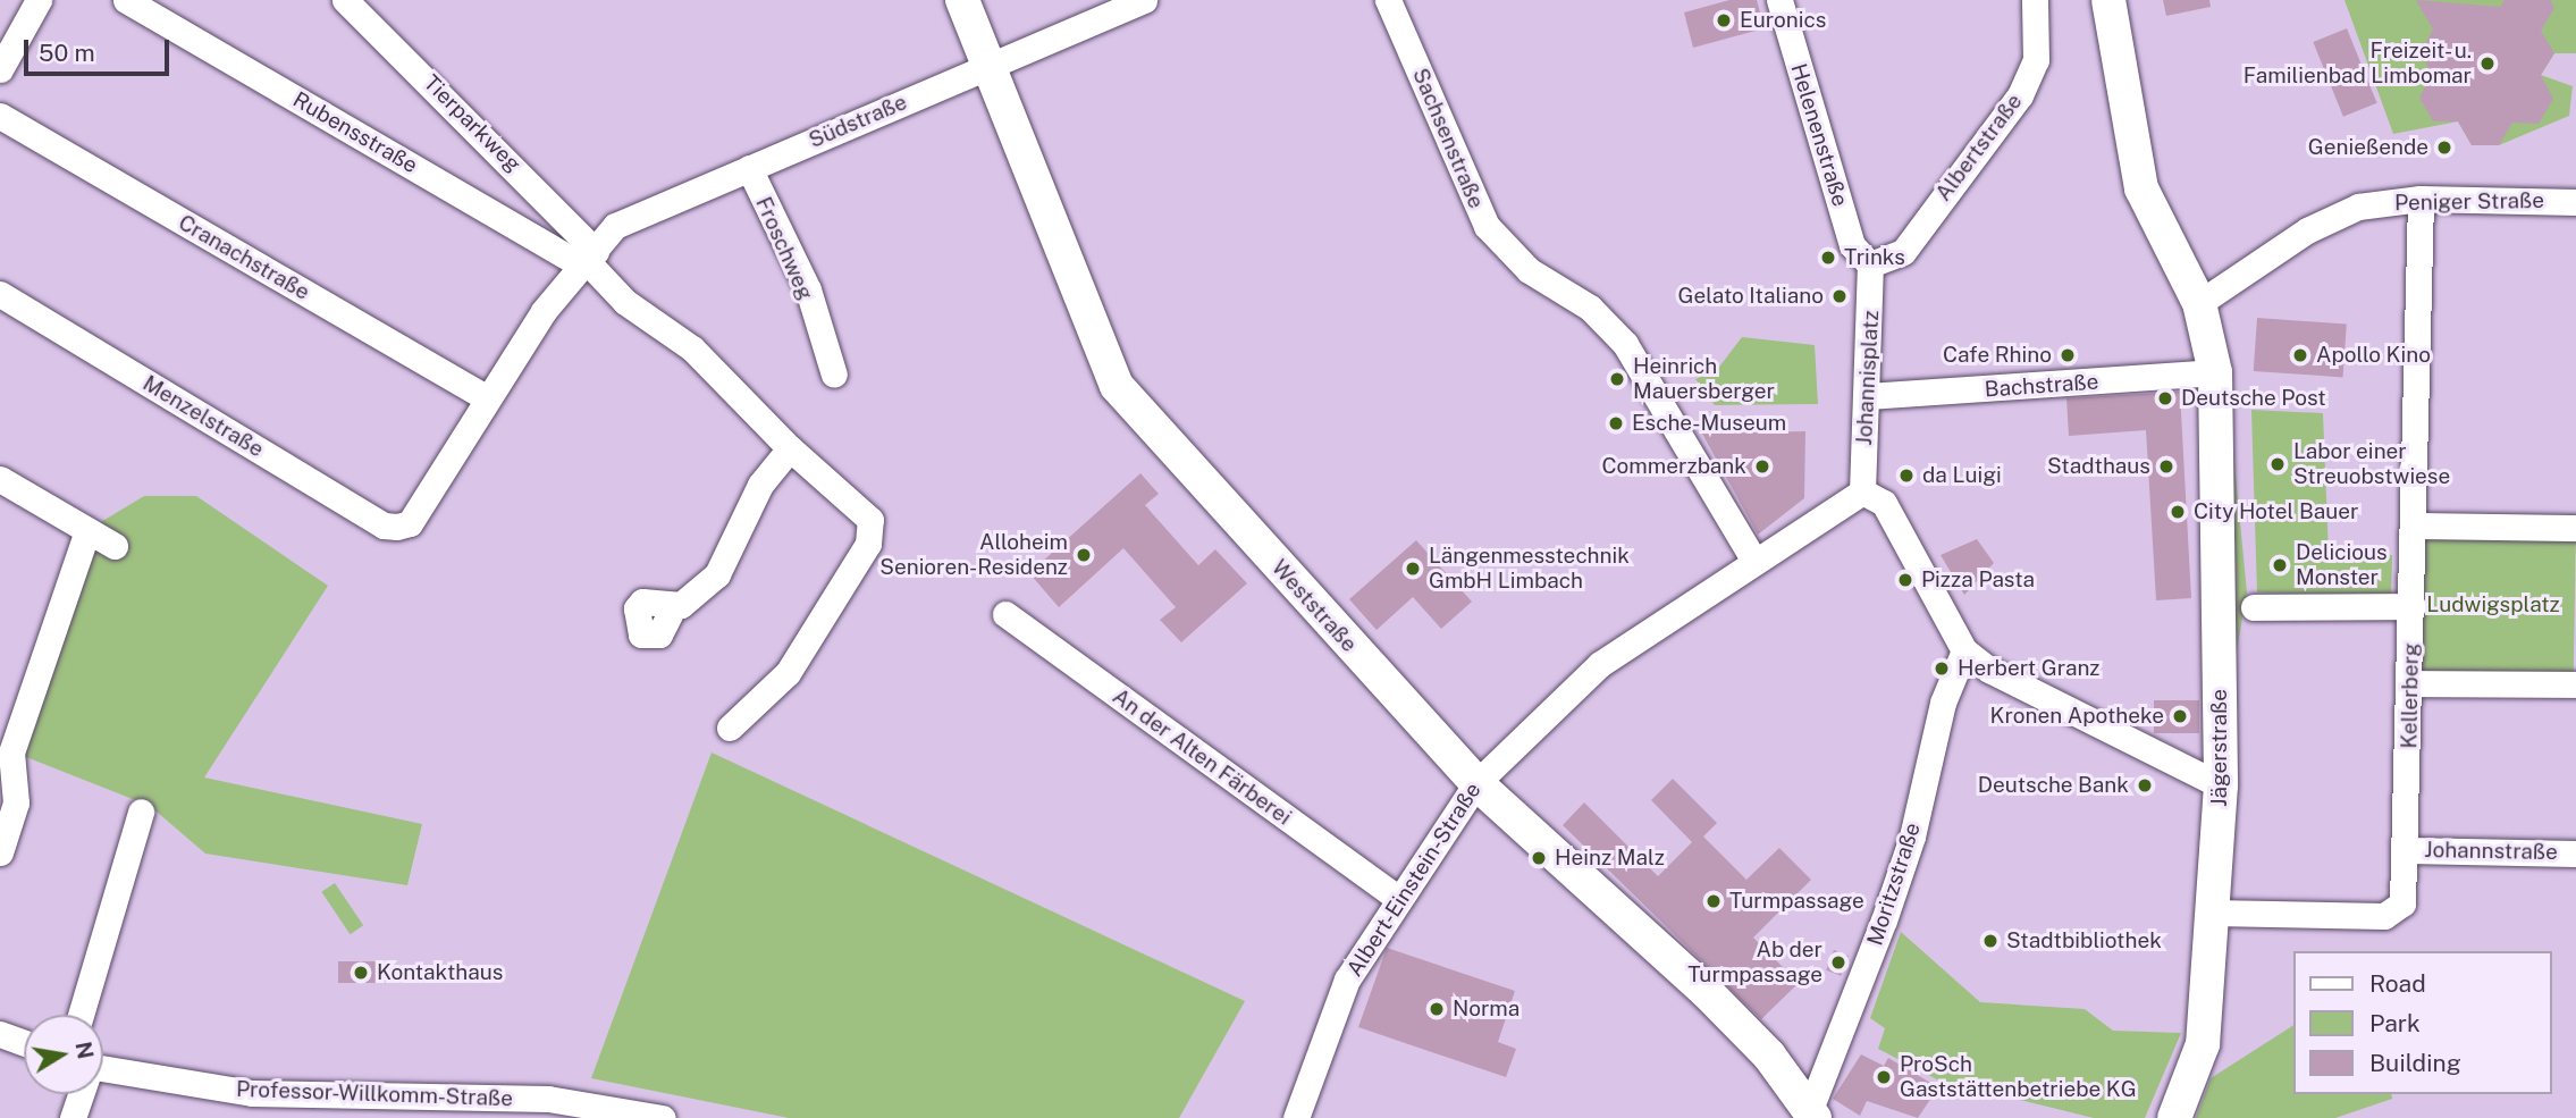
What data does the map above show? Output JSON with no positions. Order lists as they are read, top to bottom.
{
  "streets": {
    "main road": ["Weststraße", "Jägerstraße"],
    "street": [
      "Südstraße",
      "Tierparkweg",
      "Rubensstraße",
      "Helenenstraße",
      "Sachsenstraße",
      "Albertstraße",
      "Peniger Straße",
      "Froschweg",
      "Cranachstraße",
      "Johannisplatz",
      "Bachstraße",
      "Menzelstraße",
      "Kellerberg",
      "An der Alten Färberei",
      "Johannstraße",
      "Albert-Einstein-Straße",
      "Moritzstraße",
      "Professor-Willkomm-Straße"
    ]
  },
  "crossings": [
    ["Südstraße", "Tierparkweg"],
    ["Südstraße", "Rubensstraße"],
    ["Südstraße", "Froschweg"],
    ["Südstraße", "Cranachstraße"],
    ["Südstraße", "Menzelstraße"],
    ["Südstraße", "Weststraße"],
    ["Tierparkweg", "Rubensstraße"],
    ["Helenenstraße", "Albertstraße"],
    ["Helenenstraße", "Johannisplatz"],
    ["Sachsenstraße", "Albert-Einstein-Straße"],
    ["Albertstraße", "Johannisplatz"],
    ["Peniger Straße", "Kellerberg"],
    ["Peniger Straße", "Jägerstraße"],
    ["Johannisplatz", "Bachstraße"],
    ["Johannisplatz", "Albert-Einstein-Straße"],
    ["Bachstraße", "Jägerstraße"],
    ["Weststraße", "Albert-Einstein-Straße"],
    ["Weststraße", "Moritzstraße"],
    ["Kellerberg", "Jägerstraße"],
    ["Kellerberg", "Johannstraße"],
    ["An der Alten Färberei", "Albert-Einstein-Straße"]
  ],
  "parks": ["Ludwigsplatz"],
  "places": [
    "Euronics",
    "Freizeit- u. Familienbad Limbomar",
    "Genießende",
    "Trinks",
    "Gelato Italiano",
    "Cafe Rhino",
    "Apollo Kino",
    "Heinrich Mauersberger",
    "Deutsche Post",
    "Esche-Museum",
    "Labor einer Streuobstwiese",
    "Commerzbank",
    "Stadthaus",
    "da Luigi",
    "City Hotel Bauer",
    "Alloheim Senioren-Residenz",
    "Delicious Monster",
    "Längenmesstechnik GmbH Limbach",
    "Pizza Pasta",
    "Herbert Granz",
    "Kronen Apotheke",
    "Deutsche Bank",
    "Heinz Malz",
    "Turmpassage",
    "Stadtbibliothek",
    "Ab der Turmpassage",
    "Kontakthaus",
    "Norma",
    "ProSch Gaststättenbetriebe KG"
  ],
  "legend": ["Road", "Park", "Building"],
  "scale_bar": "50 m",
  "north": "right"
}
